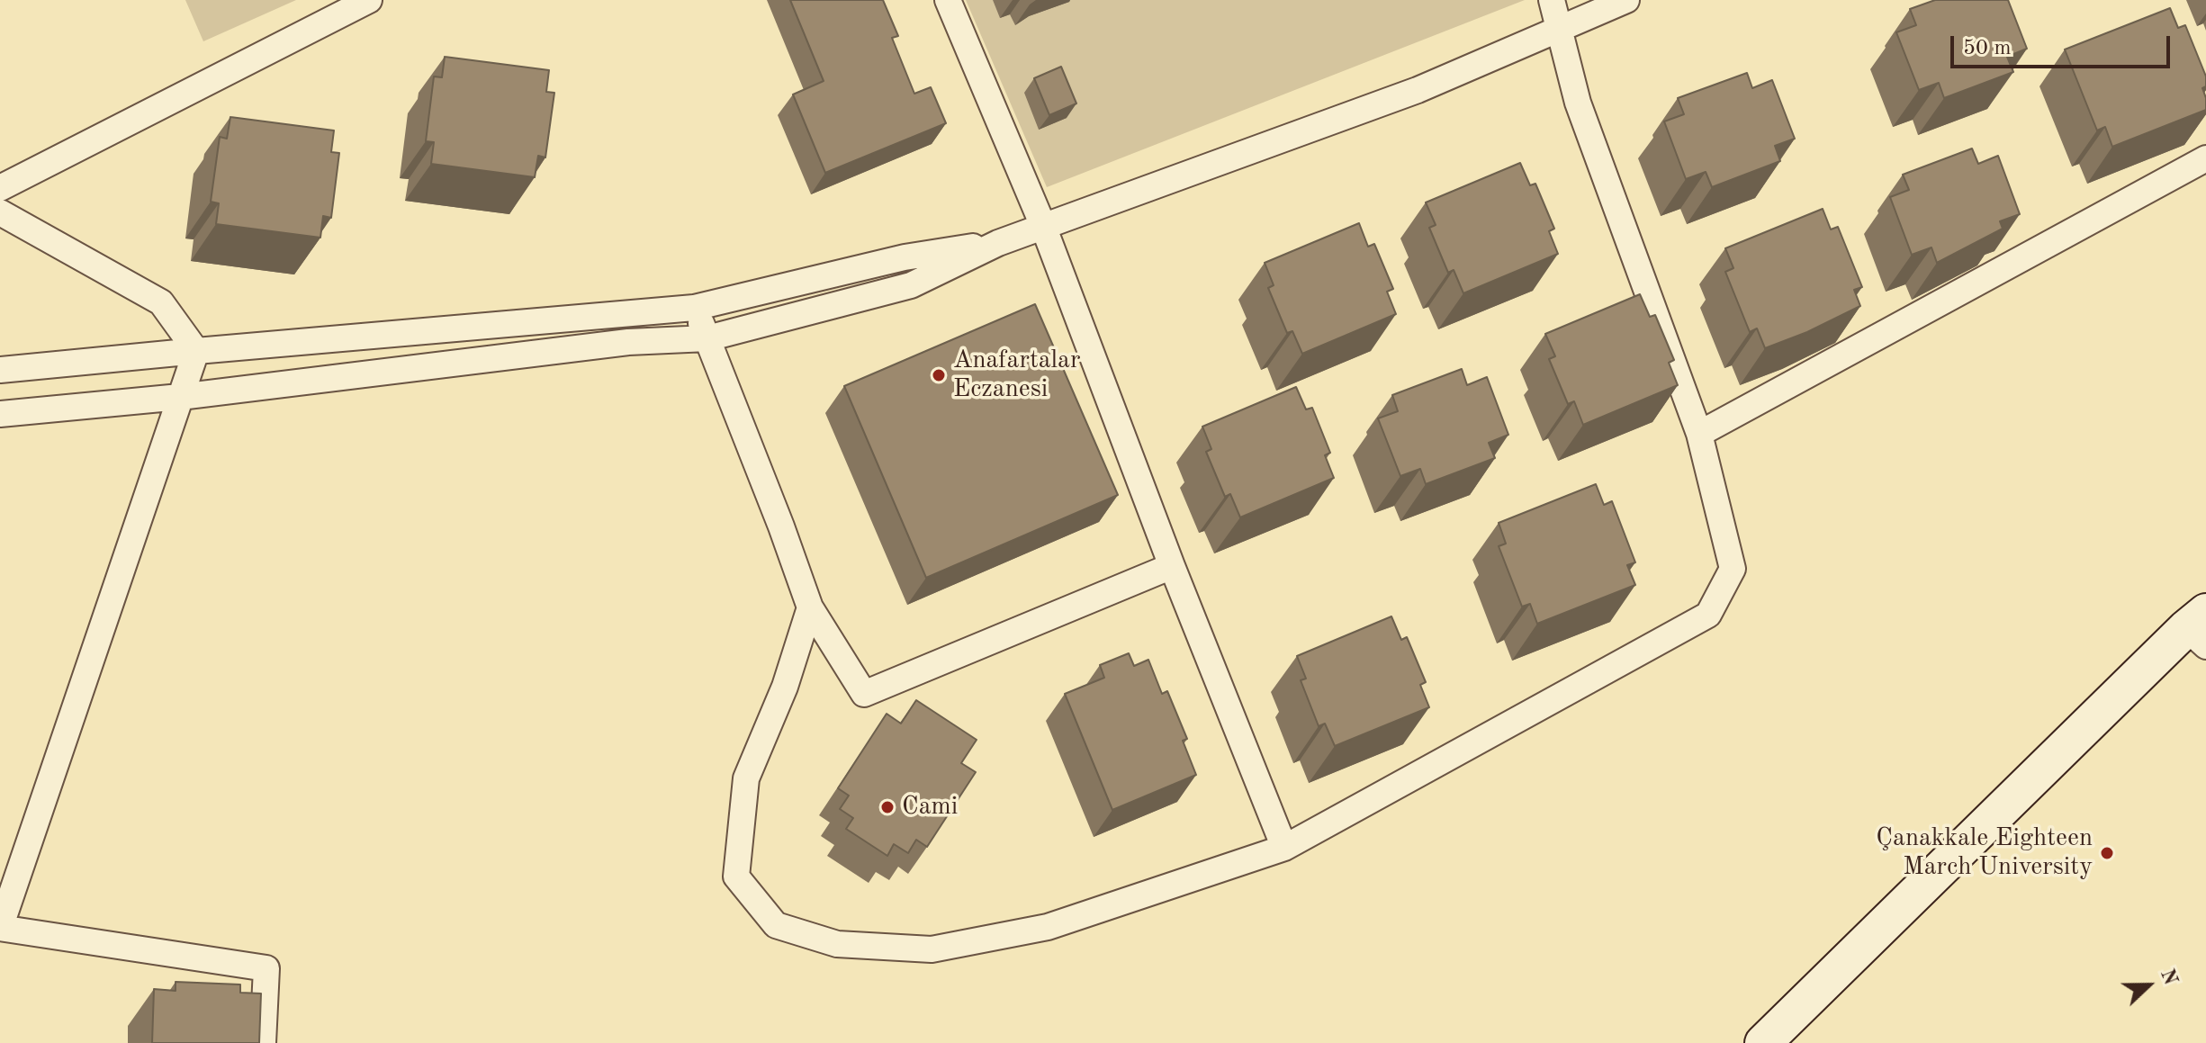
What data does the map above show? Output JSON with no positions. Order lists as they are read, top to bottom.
{
  "places": ["Anafartalar Eczanesi", "Cami", "Çanakkale Eighteen March University"],
  "scale_bar": "50 m",
  "north": "right"
}
